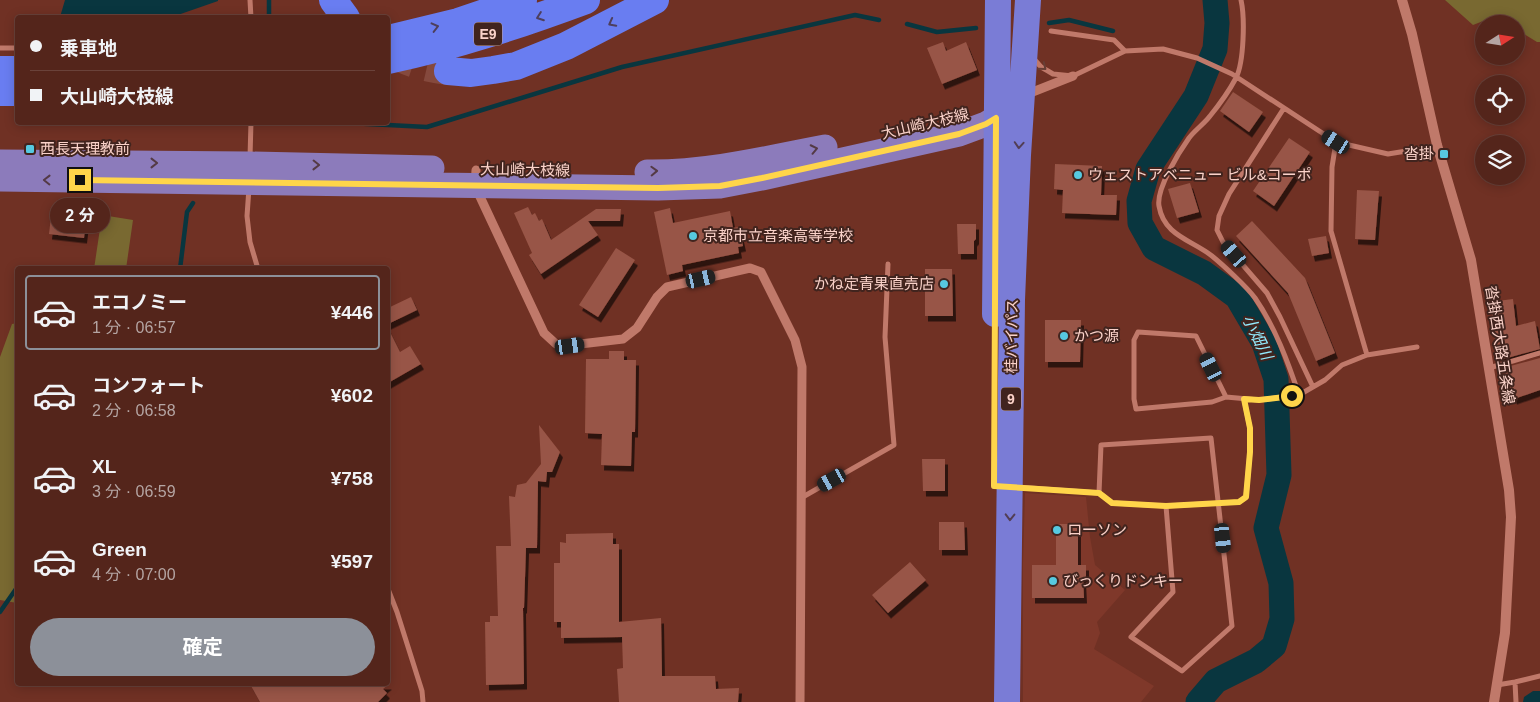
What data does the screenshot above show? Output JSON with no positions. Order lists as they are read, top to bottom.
{
  "streets": {
    "highway": ["E9", "桂バイパス", "9"],
    "main road": ["大山崎大枝線", "沓掛西大路五条線"]
  },
  "crossings": [
    ["大山崎大枝線", "桂バイパス"]
  ],
  "water": ["小畑川"],
  "places": {
    "transit": ["西長天理教前", "沓掛"],
    "other": [
      "ウェストアベニュー ビル&コーポ",
      "京都市立音楽高等学校",
      "かね定青果直売店",
      "かつ源",
      "ローソン",
      "びっくりドンキー"
    ]
  },
  "north": "right",
  "page": {
    "banner": ["乗車地", "大山崎大枝線"],
    "bubble": "2 分",
    "list": [
      {
        "name": "エコノミー",
        "note": "1 分 · 06:57",
        "value": "¥446"
      },
      {
        "name": "コンフォート",
        "note": "2 分 · 06:58",
        "value": "¥602"
      },
      {
        "name": "XL",
        "note": "3 分 · 06:59",
        "value": "¥758"
      },
      {
        "name": "Green",
        "note": "4 分 · 07:00",
        "value": "¥597"
      }
    ],
    "buttons": "確定"
  }
}
